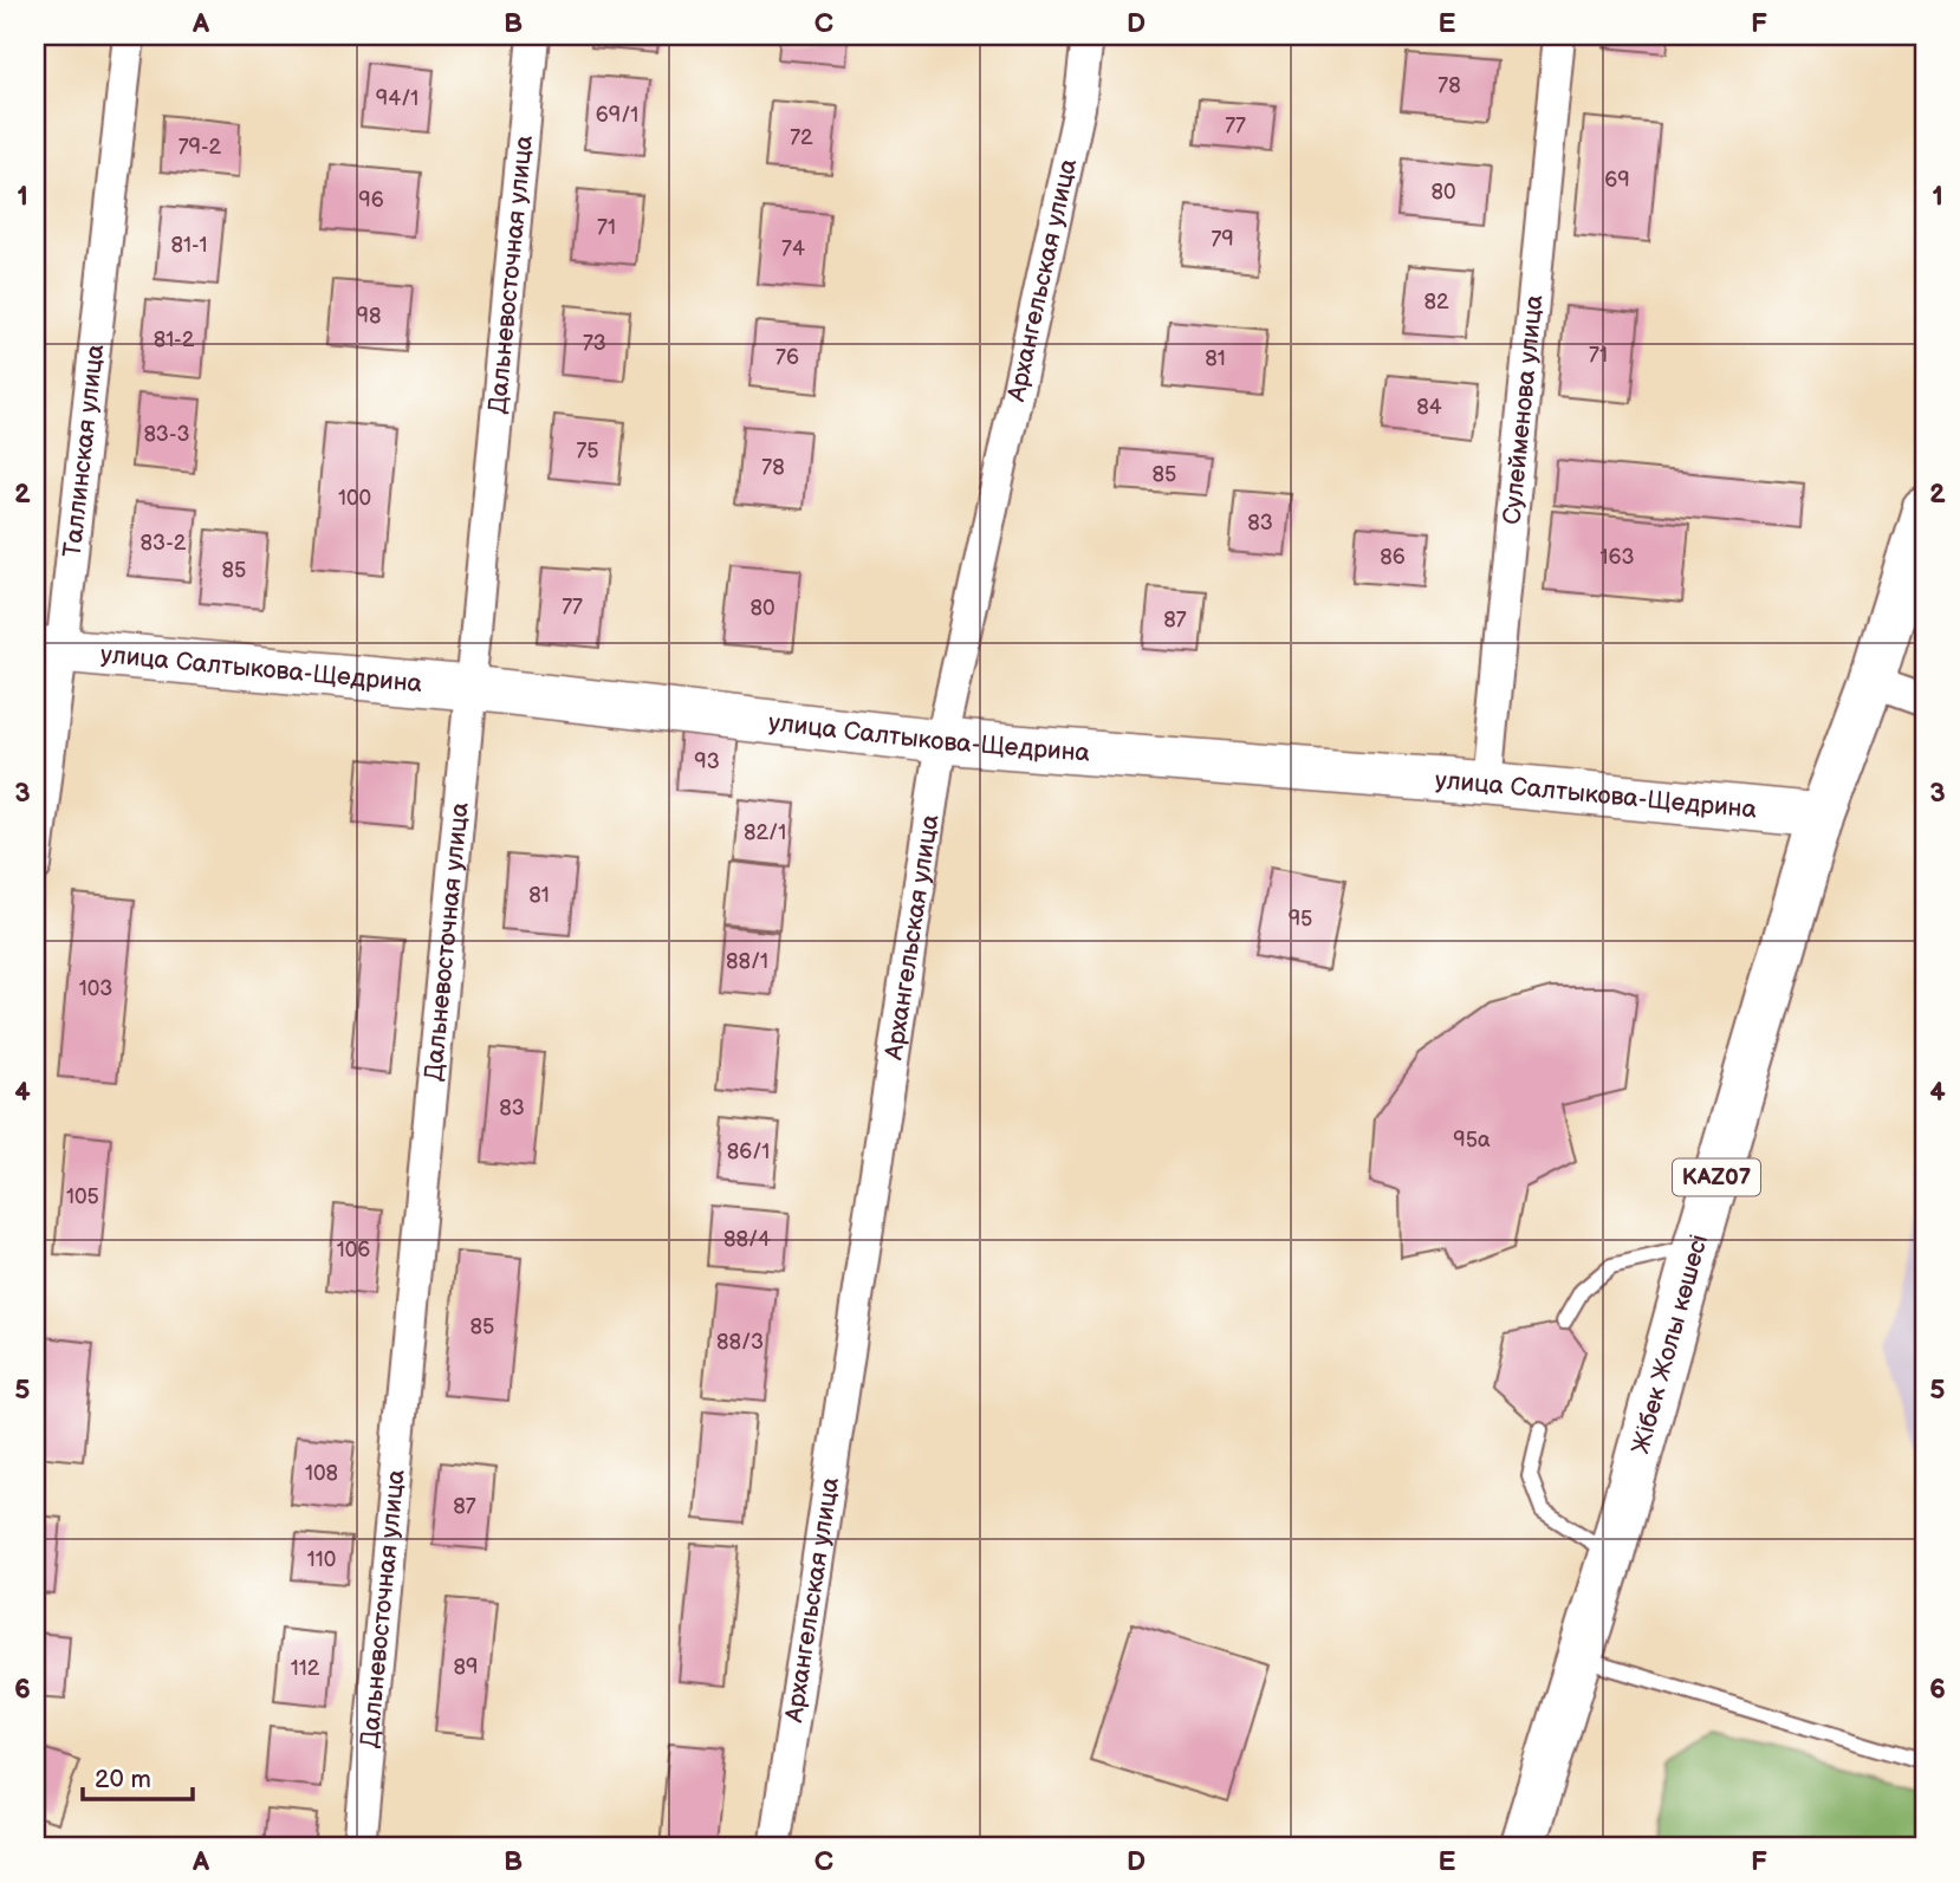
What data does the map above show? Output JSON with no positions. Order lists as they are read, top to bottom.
{
  "streets": {
    "highway": ["KAZ07", "Жібек Жолы көшесі"],
    "street": [
      "Дальневосточная улица",
      "Архангельская улица",
      "Сулейменова улица",
      "Таллинская улица",
      "улица Салтыкова-Щедрина"
    ]
  },
  "crossings": [
    ["Дальневосточная улица", "улица Салтыкова-Щедрина"],
    ["Архангельская улица", "улица Салтыкова-Щедрина"],
    ["Сулейменова улица", "улица Салтыкова-Щедрина"],
    ["Таллинская улица", "улица Салтыкова-Щедрина"],
    ["улица Салтыкова-Щедрина", "Жібек Жолы көшесі"]
  ],
  "house_numbers": [
    "78",
    "94/1",
    "69/1",
    "77",
    "72",
    "79-2",
    "69",
    "80",
    "96",
    "71",
    "79",
    "81-1",
    "74",
    "82",
    "98",
    "81-2",
    "73",
    "71",
    "76",
    "81",
    "84",
    "83-3",
    "75",
    "78",
    "85",
    "100",
    "83",
    "83-2",
    "86",
    "163",
    "85",
    "77",
    "80",
    "87",
    "93",
    "82/1",
    "81",
    "95",
    "88/1",
    "103",
    "83",
    "95а",
    "86/1",
    "105",
    "88/4",
    "106",
    "85",
    "88/3",
    "108",
    "87",
    "110",
    "89",
    "112"
  ],
  "scale_bar": "20 m",
  "grid": {
    "columns": [
      "A",
      "B",
      "C",
      "D",
      "E",
      "F"
    ],
    "rows": [
      "1",
      "2",
      "3",
      "4",
      "5",
      "6"
    ]
  }
}
